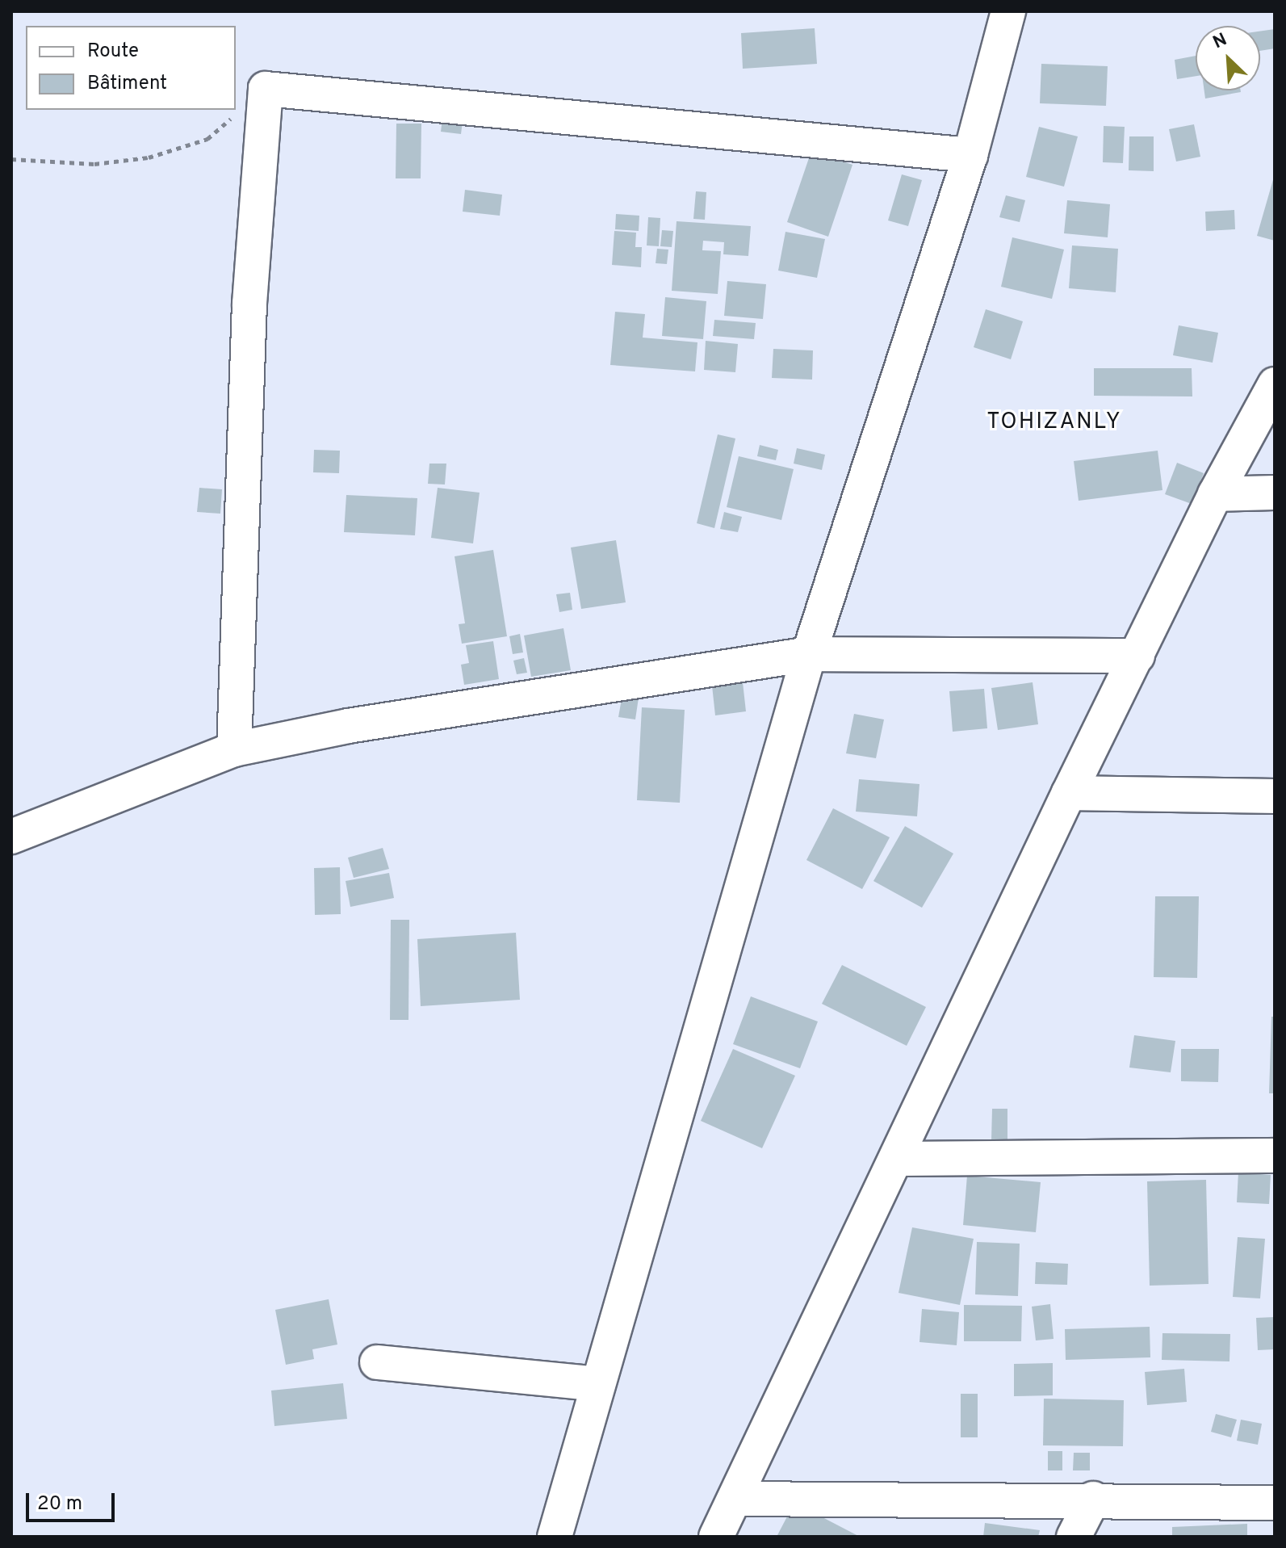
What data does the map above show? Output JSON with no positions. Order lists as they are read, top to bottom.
{
  "districts": ["TOHIZANLY"],
  "legend": ["Route", "Bâtiment"],
  "scale_bar": "20 m",
  "north": "top left"
}
